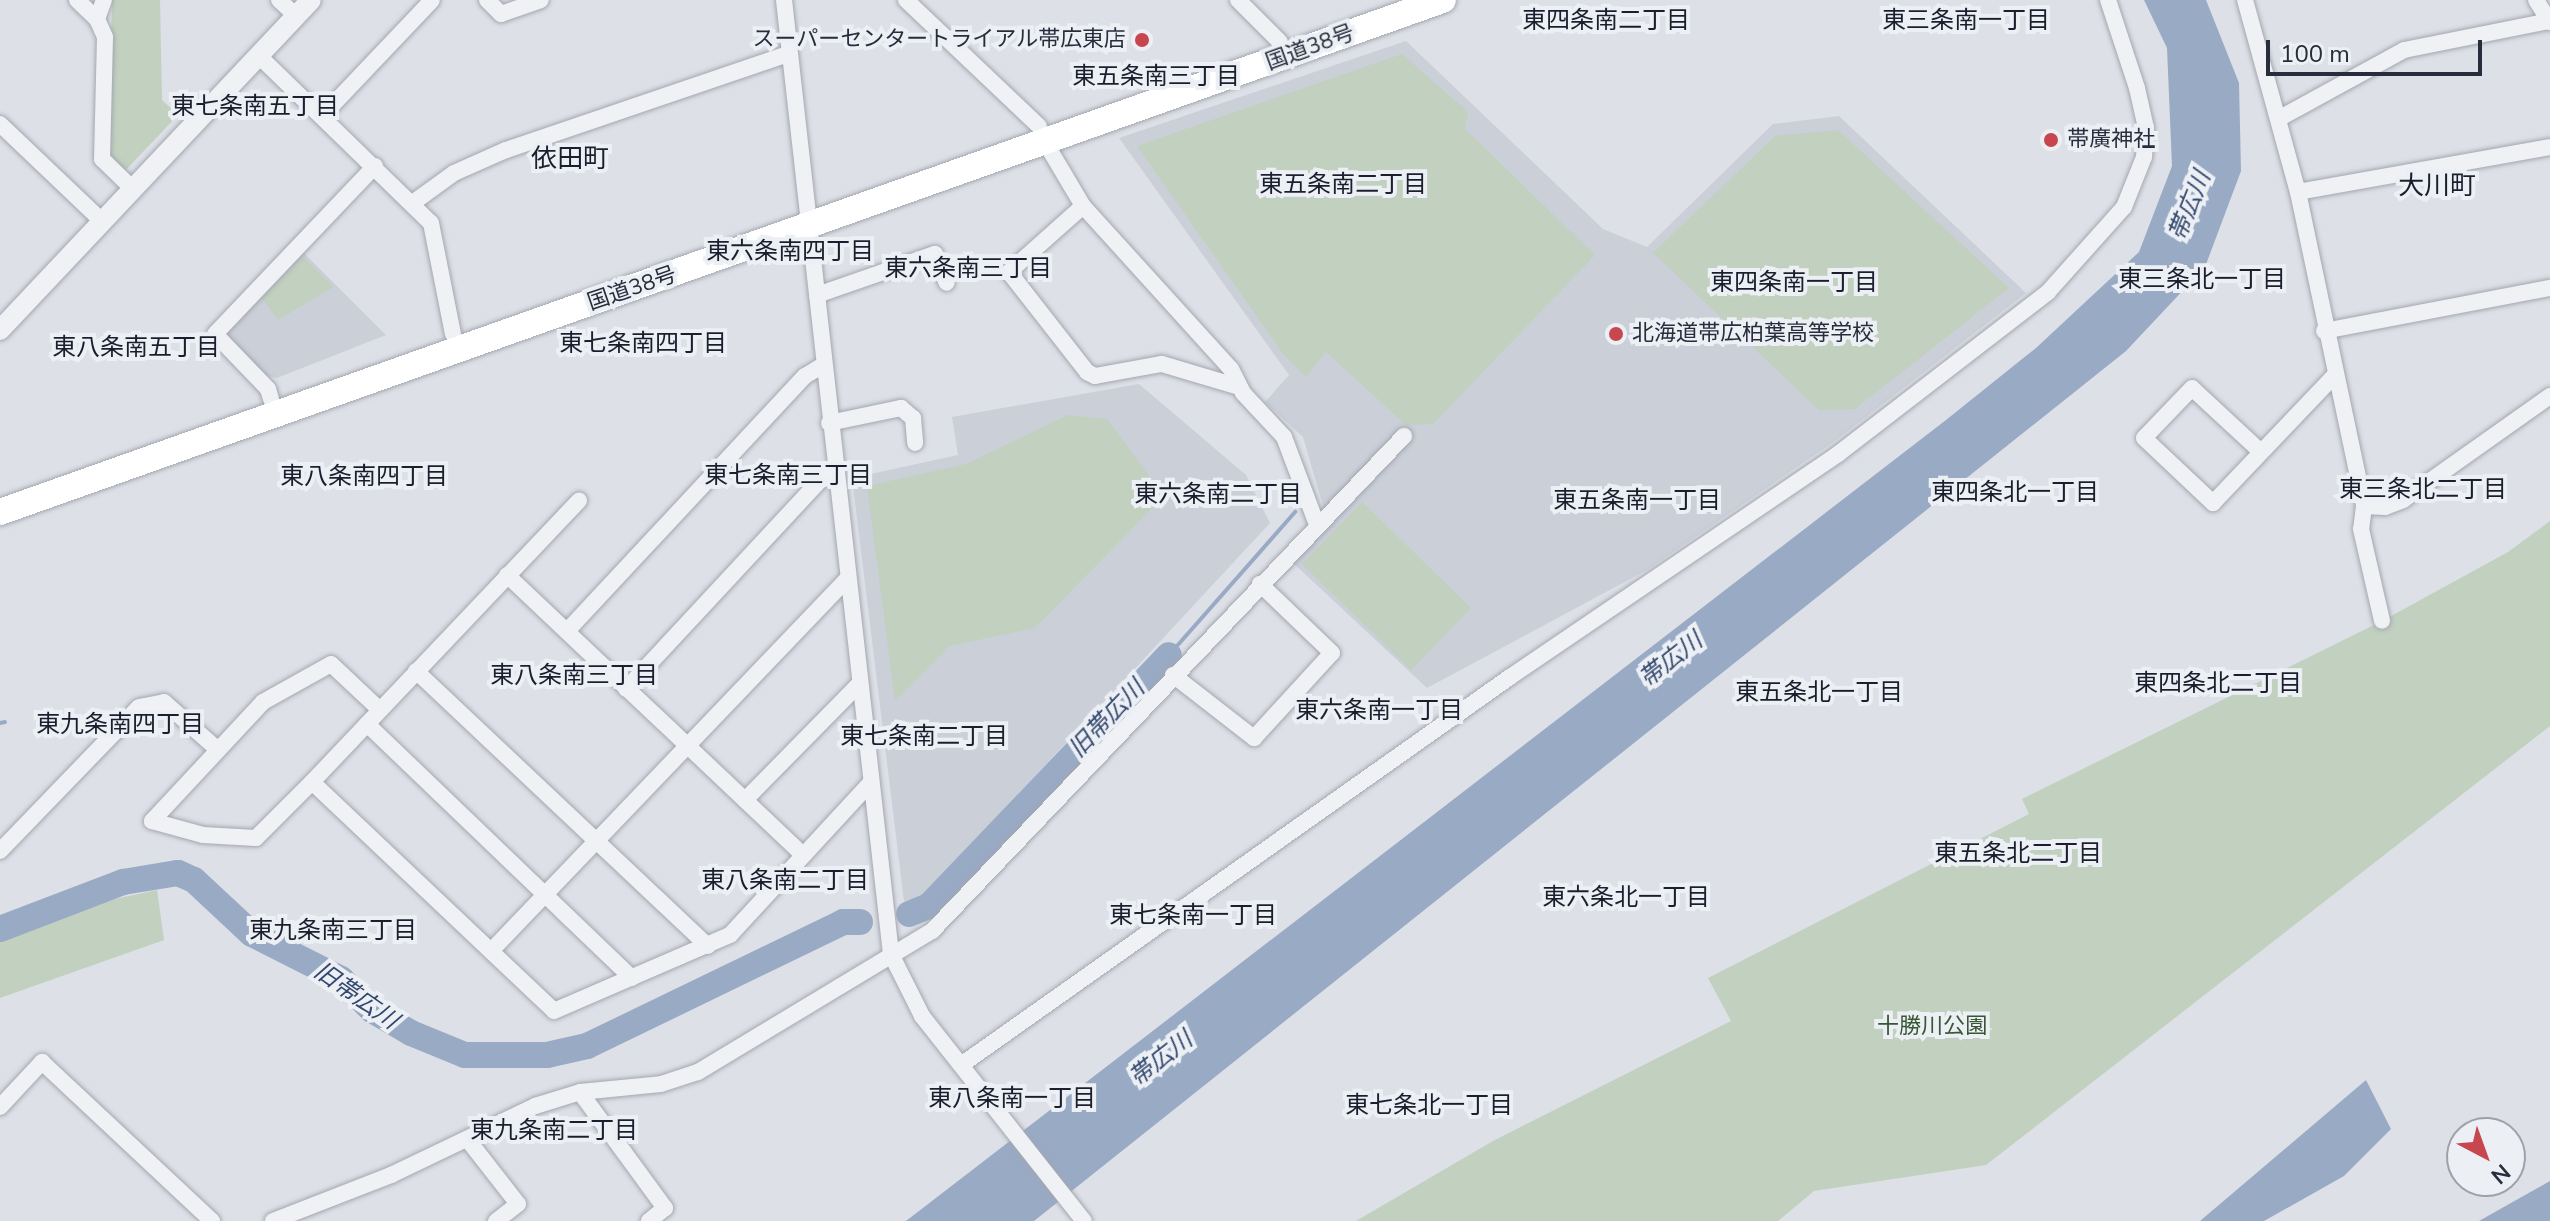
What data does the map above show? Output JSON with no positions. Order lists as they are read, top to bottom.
{
  "streets": {
    "highway": ["国道38号"]
  },
  "districts": [
    "東四条南二丁目",
    "東三条南一丁目",
    "東五条南三丁目",
    "東七条南五丁目",
    "依田町",
    "東五条南二丁目",
    "大川町",
    "東六条南四丁目",
    "東六条南三丁目",
    "東三条北一丁目",
    "東四条南一丁目",
    "東七条南四丁目",
    "東八条南五丁目",
    "東七条南三丁目",
    "東八条南四丁目",
    "東三条北二丁目",
    "東四条北一丁目",
    "東六条南二丁目",
    "東五条南一丁目",
    "東八条南三丁目",
    "東四条北二丁目",
    "東五条北一丁目",
    "東六条南一丁目",
    "東九条南四丁目",
    "東七条南二丁目",
    "東五条北二丁目",
    "東八条南二丁目",
    "東六条北一丁目",
    "東七条南一丁目",
    "東九条南三丁目",
    "東八条南一丁目",
    "東七条北一丁目",
    "東九条南二丁目"
  ],
  "water": ["帯広川", "旧帯広川"],
  "parks": ["十勝川公園"],
  "places": ["スーパーセンタートライアル帯広東店", "帯廣神社", "北海道帯広柏葉高等学校"],
  "scale_bar": "100 m",
  "north": "bottom right"
}
